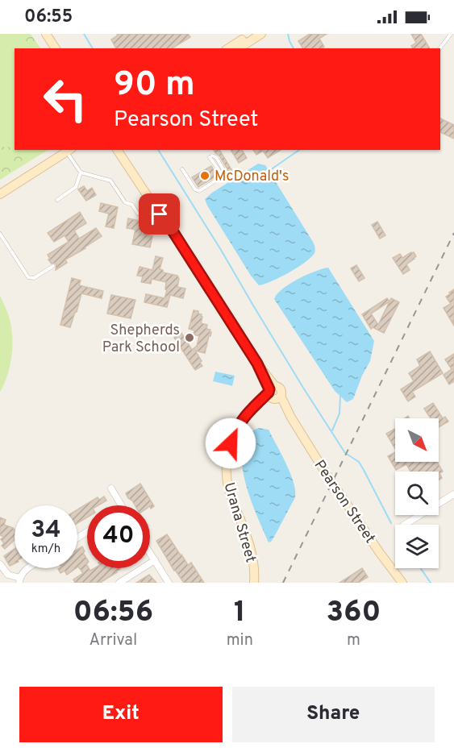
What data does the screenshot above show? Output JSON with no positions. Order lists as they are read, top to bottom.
{
  "streets": {
    "main road": ["Pearson Street", "Urana Street"]
  },
  "crossings": [
    ["Pearson Street", "Urana Street"]
  ],
  "places": ["McDonald's", "Shepherds Park School"],
  "north": "bottom right",
  "page": {
    "status": "06:55",
    "turn": ["90 m", "Pearson Street"],
    "speed": "34 km/h",
    "limit": "40",
    "eta": [
      "06:56",
      "Arrival",
      "1",
      "min",
      "360",
      "m"
    ],
    "buttons": ["Exit", "Share"]
  }
}
